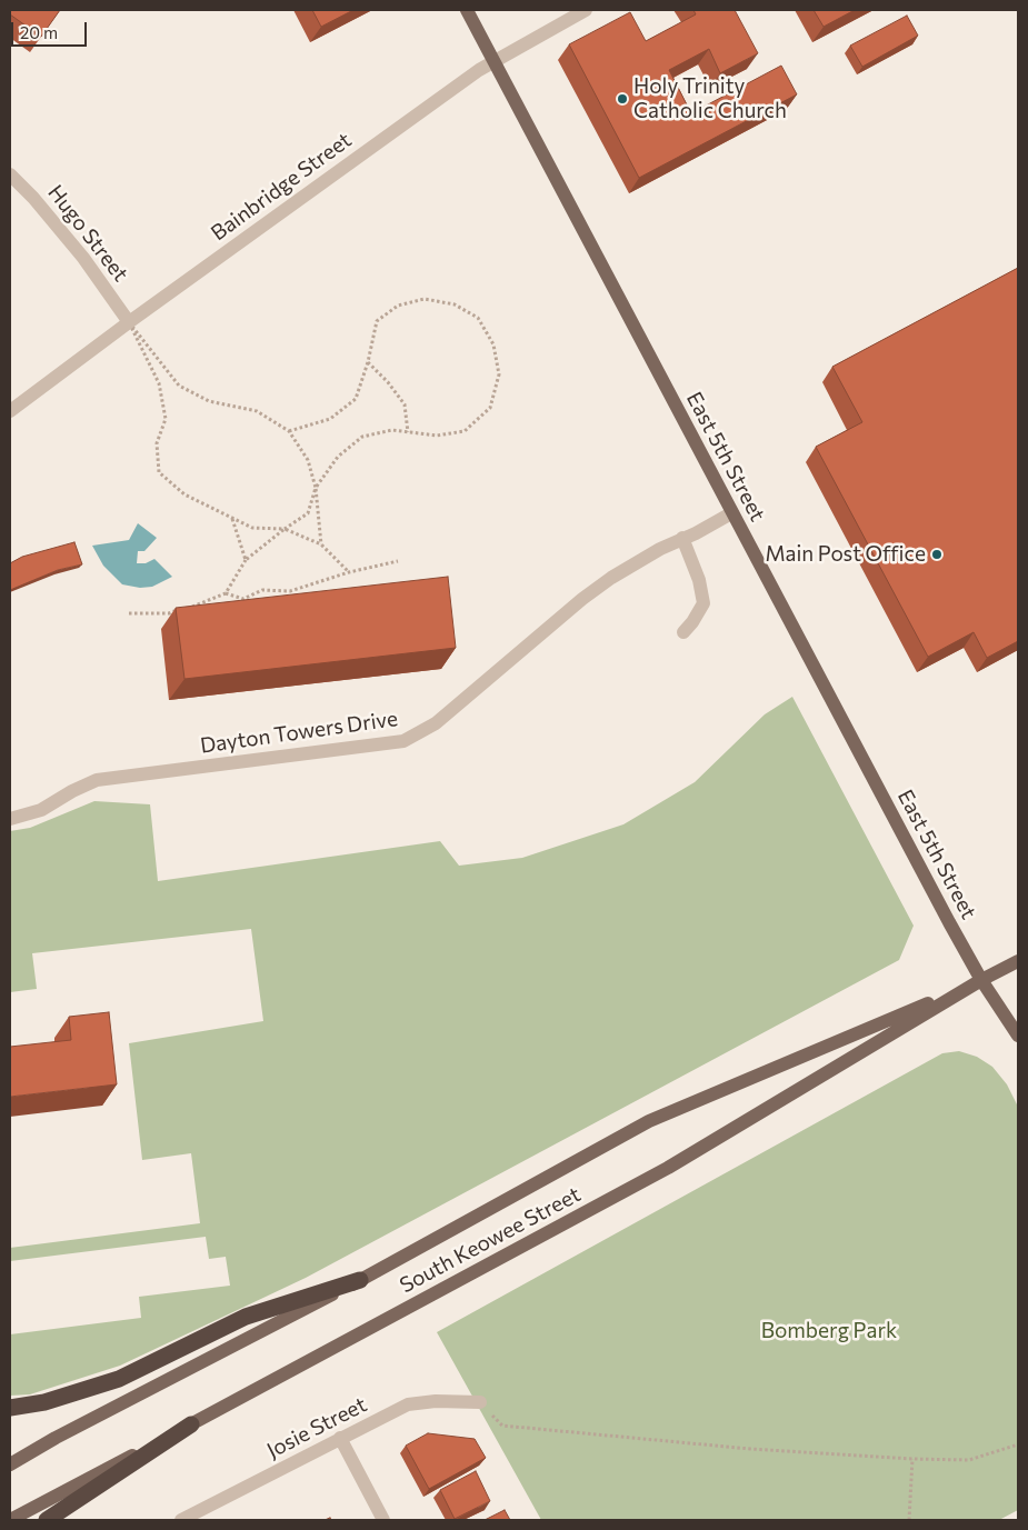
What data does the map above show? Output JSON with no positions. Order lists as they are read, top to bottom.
{
  "streets": {
    "main road": ["East 5th Street", "South Keowee Street"],
    "street": [
      "Bainbridge Street",
      "Hugo Street",
      "Dayton Towers Drive",
      "Josie Street"
    ]
  },
  "crossings": [
    ["Bainbridge Street", "Hugo Street"],
    ["Bainbridge Street", "East 5th Street"],
    ["East 5th Street", "Dayton Towers Drive"],
    ["East 5th Street", "South Keowee Street"]
  ],
  "parks": ["Bomberg Park"],
  "places": ["Holy Trinity Catholic Church", "Main Post Office"],
  "scale_bar": "20 m"
}
